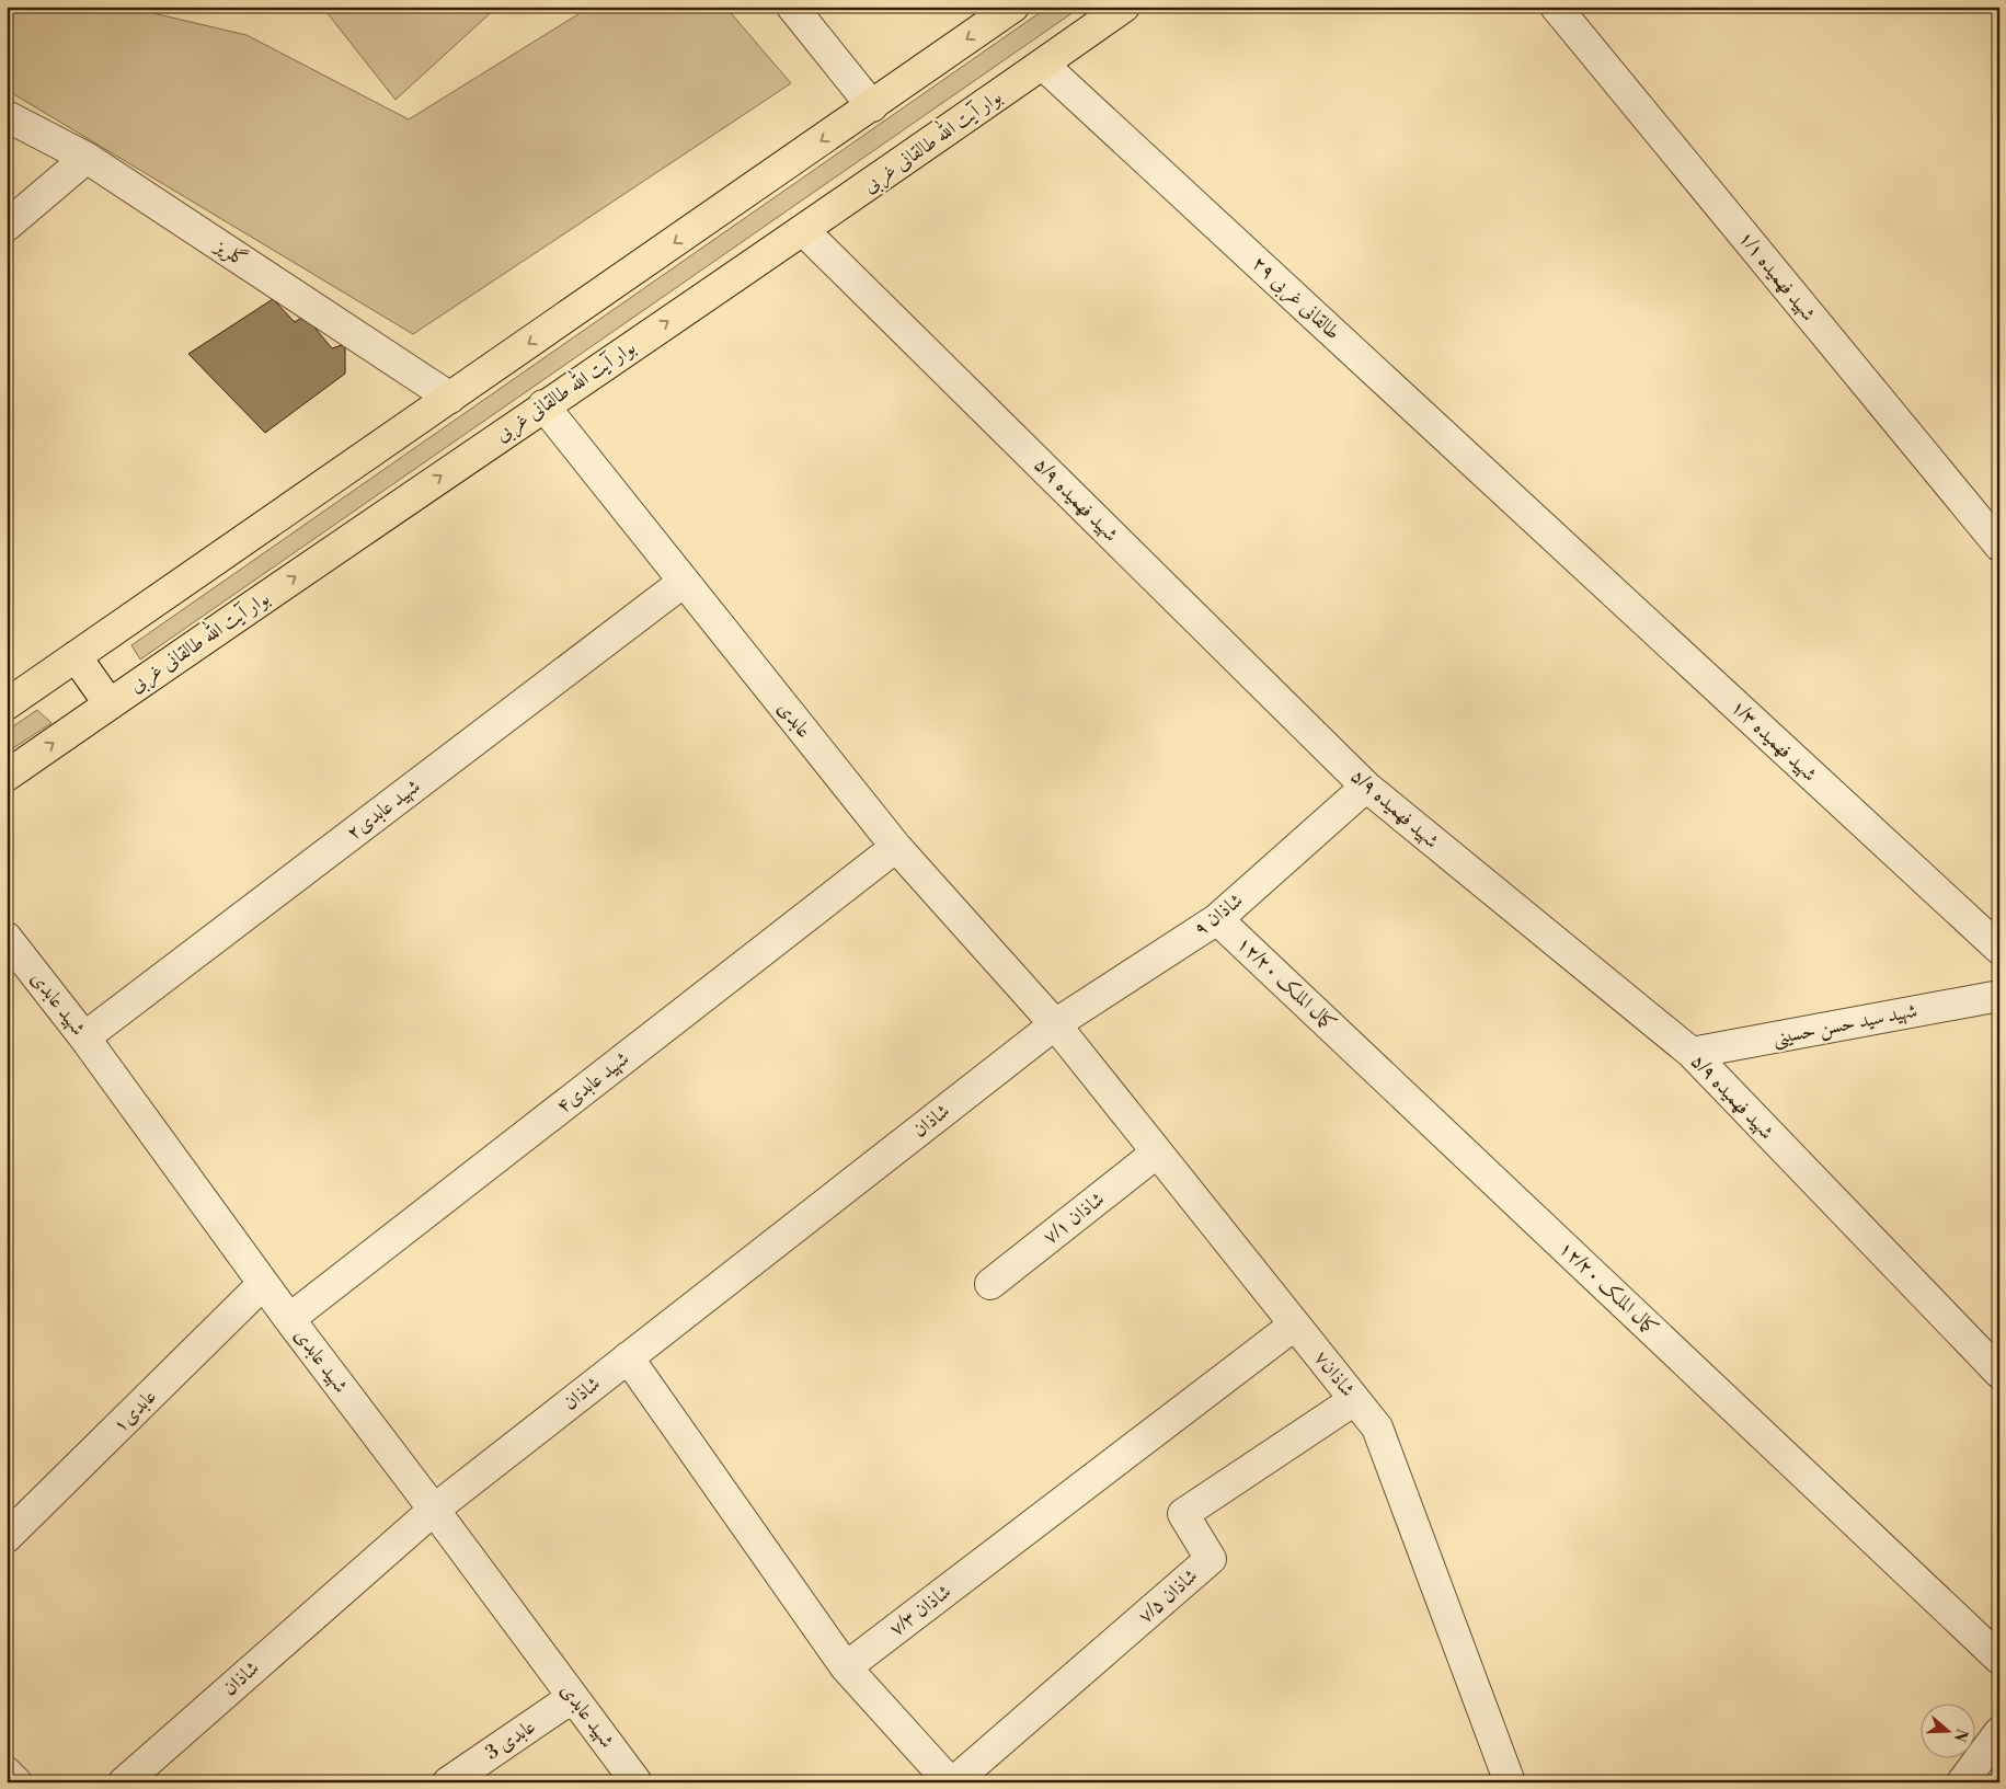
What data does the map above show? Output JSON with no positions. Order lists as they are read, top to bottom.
{
  "streets": {
    "main road": ["بوار آیت الله طالقانی غربی"],
    "street": [
      "گلریز",
      "شهید فهمیده ۱/۱",
      "طالقانی غربی ۲۹",
      "شهید فهمیده ۵/۹",
      "عابدی",
      "شهید فهمیده ۱/۳",
      "شهید عابدی۲",
      "شاذان ۹",
      "کمال الملک ۱۲/۲۰",
      "شهید عابدی",
      "شهید سید حسن حسینی",
      "شهید عابدی۴",
      "شاذان",
      "شاذان ۷/۱",
      "شاذان۷",
      "عابدی۱",
      "شاذان ۷/۵",
      "شاذان ۷/۳",
      "عابدی 3"
    ]
  },
  "crossings": [
    ["بوار آیت الله طالقانی غربی", "طالقانی غربی ۲۹"],
    ["بوار آیت الله طالقانی غربی", "شهید فهمیده ۵/۹"],
    ["بوار آیت الله طالقانی غربی", "عابدی"],
    ["طالقانی غربی ۲۹", "شهید فهمیده ۱/۳"],
    ["شهید فهمیده ۵/۹", "شاذان ۹"],
    ["شهید فهمیده ۵/۹", "شهید سید حسن حسینی"],
    ["عابدی", "شهید عابدی۲"],
    ["عابدی", "شاذان ۹"],
    ["عابدی", "شهید عابدی۴"],
    ["عابدی", "شاذان"],
    ["عابدی", "شاذان۷"],
    ["شهید عابدی۲", "شهید عابدی"],
    ["شاذان ۹", "کمال الملک ۱۲/۲۰"],
    ["شاذان ۹", "شاذان"],
    ["شاذان ۹", "شاذان۷"],
    ["شهید عابدی", "شهید عابدی۴"],
    ["شهید عابدی", "شاذان"],
    ["شهید عابدی", "عابدی۱"],
    ["شهید عابدی", "عابدی 3"],
    ["شاذان", "شاذان۷"],
    ["شاذان ۷/۱", "شاذان۷"],
    ["شاذان۷", "شاذان ۷/۵"],
    ["شاذان۷", "شاذان ۷/۳"],
    ["شاذان ۷/۵", "شاذان ۷/۳"]
  ],
  "north": "right"
}
